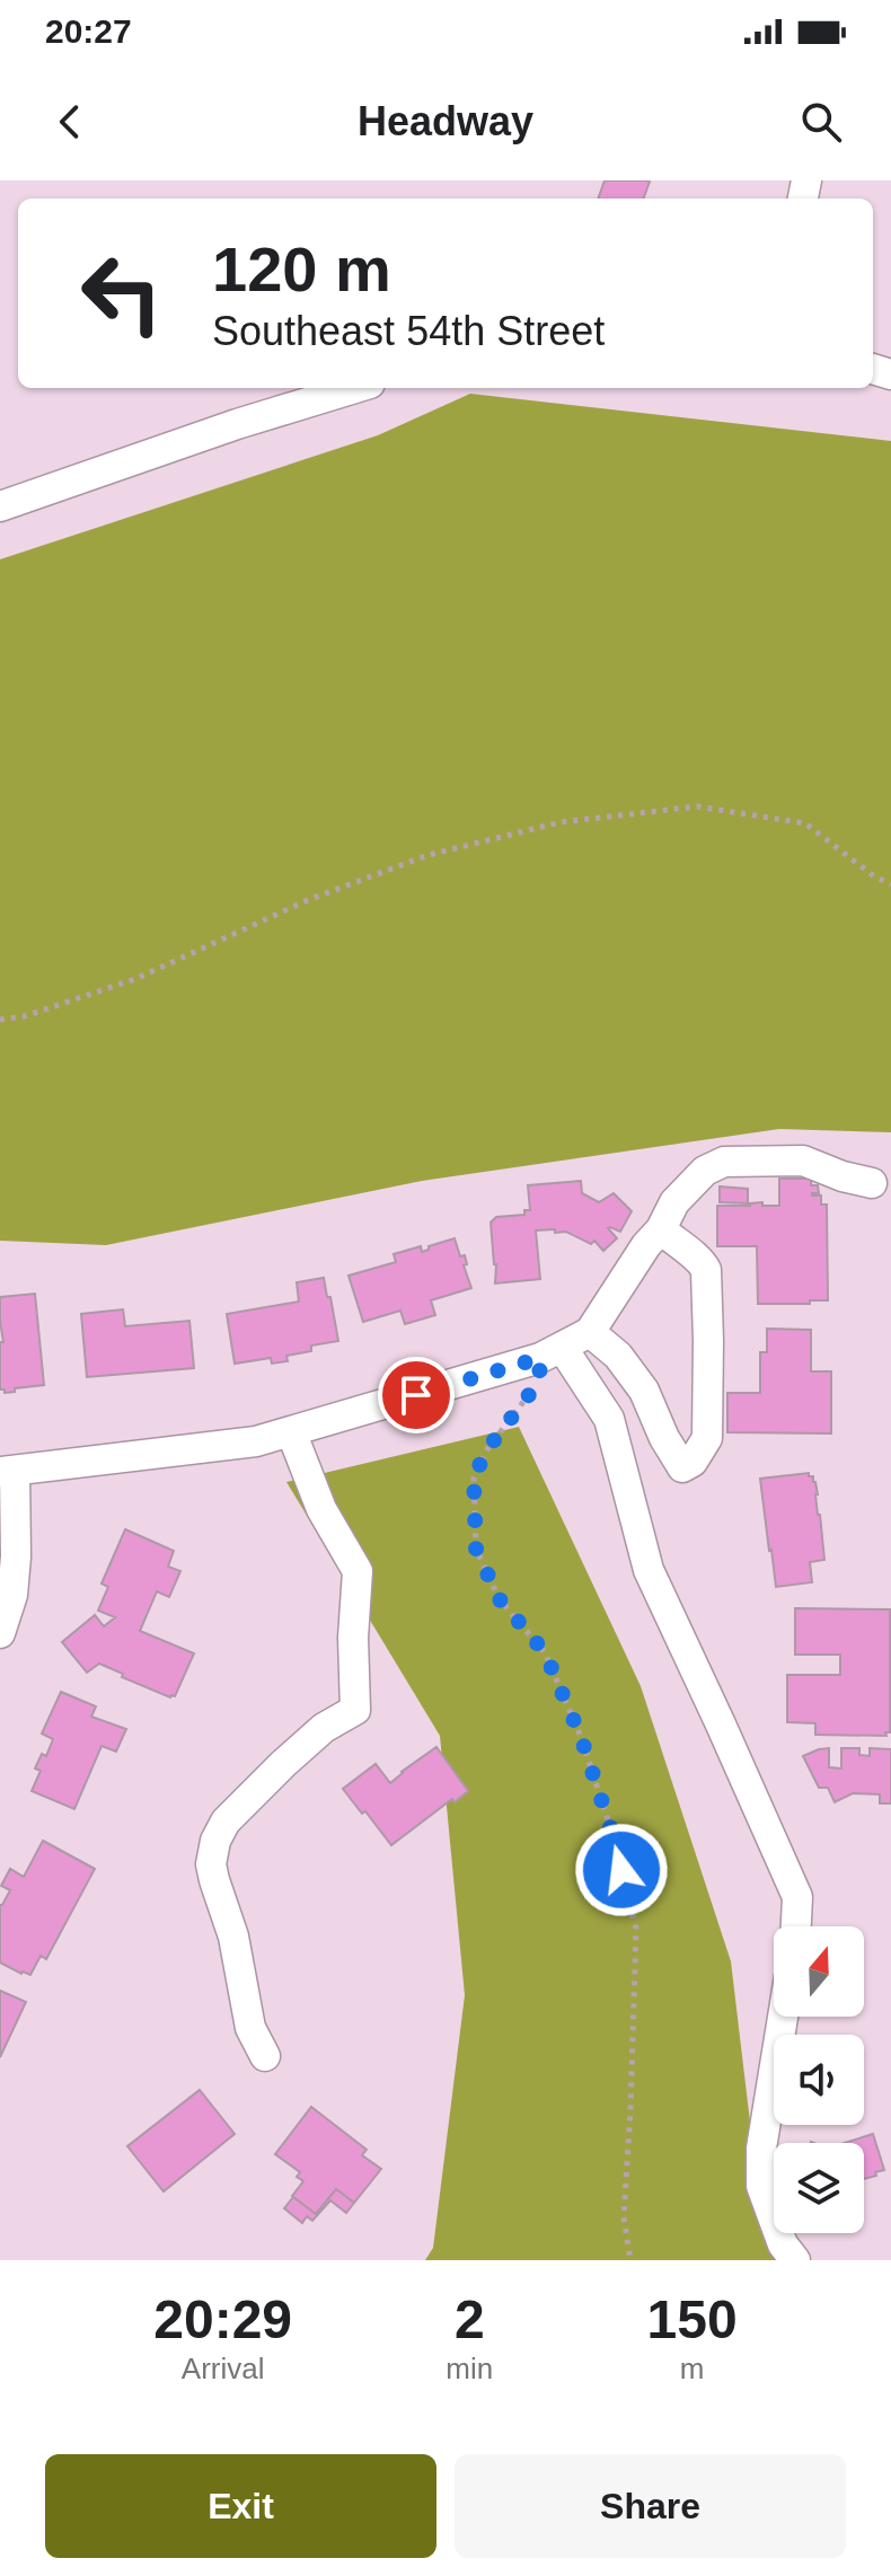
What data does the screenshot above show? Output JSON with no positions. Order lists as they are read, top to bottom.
{
  "north": "top",
  "page": {
    "status": "20:27",
    "header": "Headway",
    "turn": ["120 m", "Southeast 54th Street"],
    "eta": [
      "20:29",
      "Arrival",
      "2",
      "min",
      "150",
      "m"
    ],
    "buttons": ["Exit", "Share"]
  }
}
